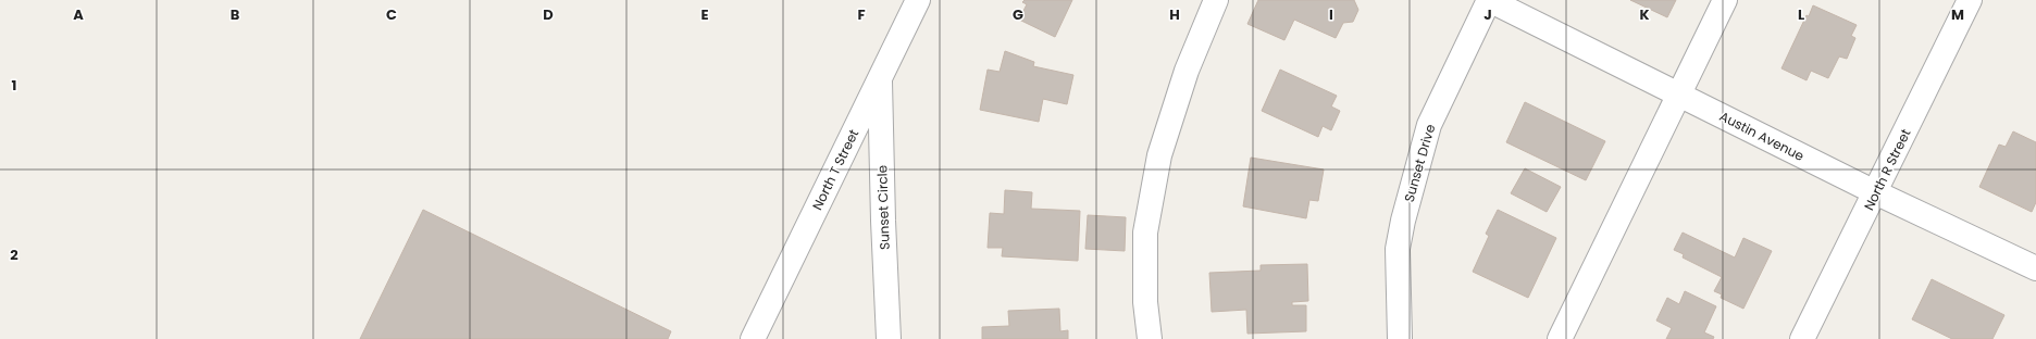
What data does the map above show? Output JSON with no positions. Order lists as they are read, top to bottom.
{
  "streets": {
    "street": [
      "Austin Avenue",
      "Sunset Drive",
      "North T Street",
      "North R Street",
      "Sunset Circle"
    ]
  },
  "crossings": [
    ["Austin Avenue", "Sunset Drive"],
    ["Austin Avenue", "North R Street"],
    ["North T Street", "Sunset Circle"]
  ],
  "grid": {
    "columns": [
      "A",
      "B",
      "C",
      "D",
      "E",
      "F",
      "G",
      "H",
      "I",
      "J",
      "K",
      "L",
      "M"
    ],
    "rows": ["1", "2"]
  }
}
